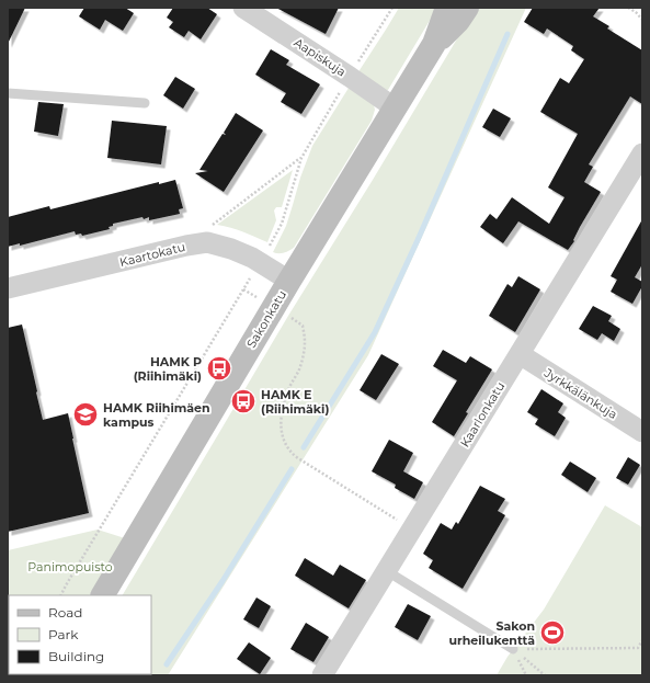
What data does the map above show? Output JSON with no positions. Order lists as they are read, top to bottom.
{
  "streets": {
    "street": [
      "Aapiskuja",
      "Kaartokatu",
      "Sakonkatu",
      "Jyrkkälänkuja",
      "Kaarlonkatu"
    ]
  },
  "crossings": [
    ["Aapiskuja", "Sakonkatu"],
    ["Kaartokatu", "Sakonkatu"],
    ["Jyrkkälänkuja", "Kaarlonkatu"]
  ],
  "parks": ["Panimopuisto"],
  "places": {
    "bus stop": ["HAMK P (Riihimäki)", "HAMK E (Riihimäki)"],
    "school or university": ["HAMK Riihimäen kampus"],
    "sports": ["Sakon urheilukenttä"]
  },
  "legend": ["Road", "Park", "Building"]
}
